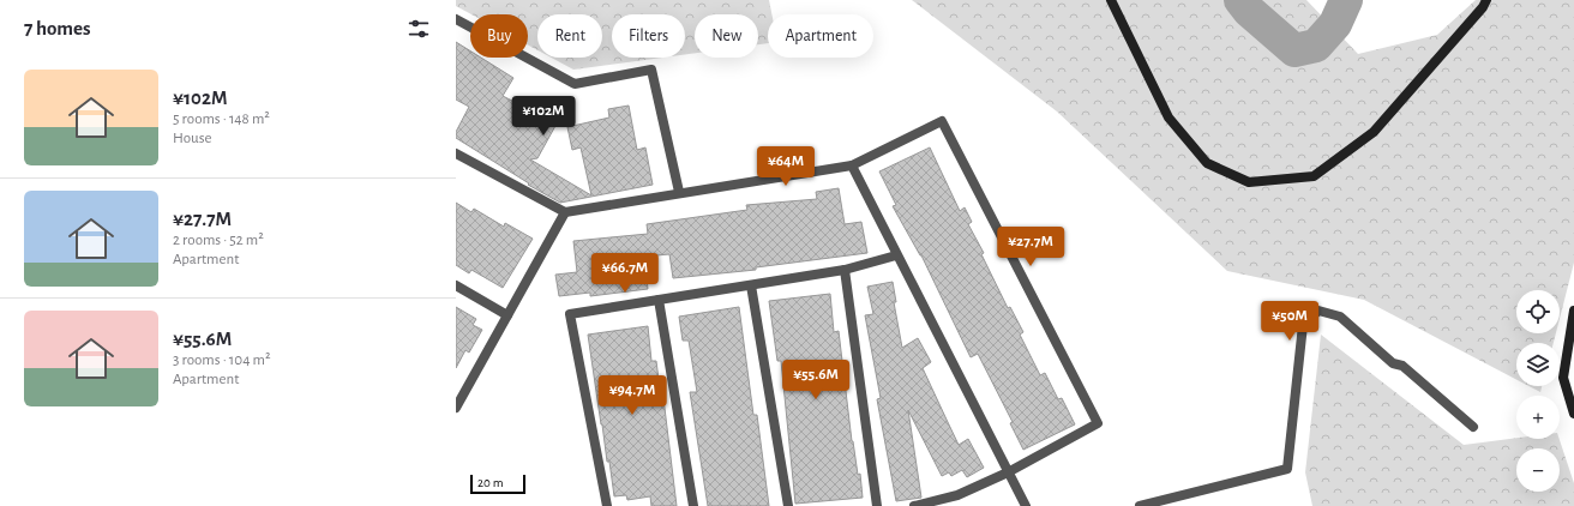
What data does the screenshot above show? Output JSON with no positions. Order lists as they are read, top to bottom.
{
  "scale_bar": "20 m",
  "page": {
    "heading": "7 homes",
    "chip": [
      "Buy",
      "Rent",
      "Filters",
      "New",
      "Apartment"
    ],
    "list": [
      {
        "name": "¥102M",
        "note": "5 rooms · 148 m² · House"
      },
      {
        "name": "¥27.7M",
        "note": "2 rooms · 52 m² · Apartment"
      },
      {
        "name": "¥55.6M",
        "note": "3 rooms · 104 m² · Apartment"
      }
    ],
    "price": [
      "¥102M",
      "¥64M",
      "¥27.7M",
      "¥66.7M",
      "¥50M",
      "¥55.6M",
      "¥94.7M"
    ],
    "map_buttons": ["+", "−"],
    "scale": "20 m"
  }
}
